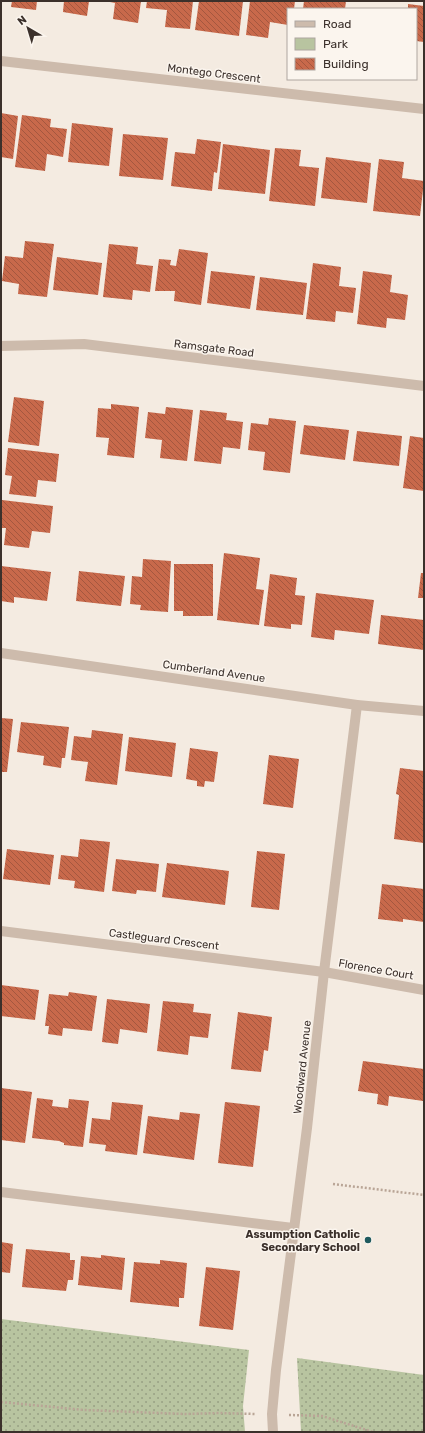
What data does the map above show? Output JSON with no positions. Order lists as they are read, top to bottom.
{
  "streets": {
    "street": [
      "Montego Crescent",
      "Ramsgate Road",
      "Cumberland Avenue",
      "Castleguard Crescent",
      "Florence Court",
      "Woodward Avenue"
    ]
  },
  "crossings": [
    ["Cumberland Avenue", "Woodward Avenue"],
    ["Castleguard Crescent", "Florence Court"],
    ["Castleguard Crescent", "Woodward Avenue"],
    ["Florence Court", "Woodward Avenue"]
  ],
  "places": ["Assumption Catholic Secondary School"],
  "legend": ["Road", "Park", "Building"],
  "north": "top left"
}
